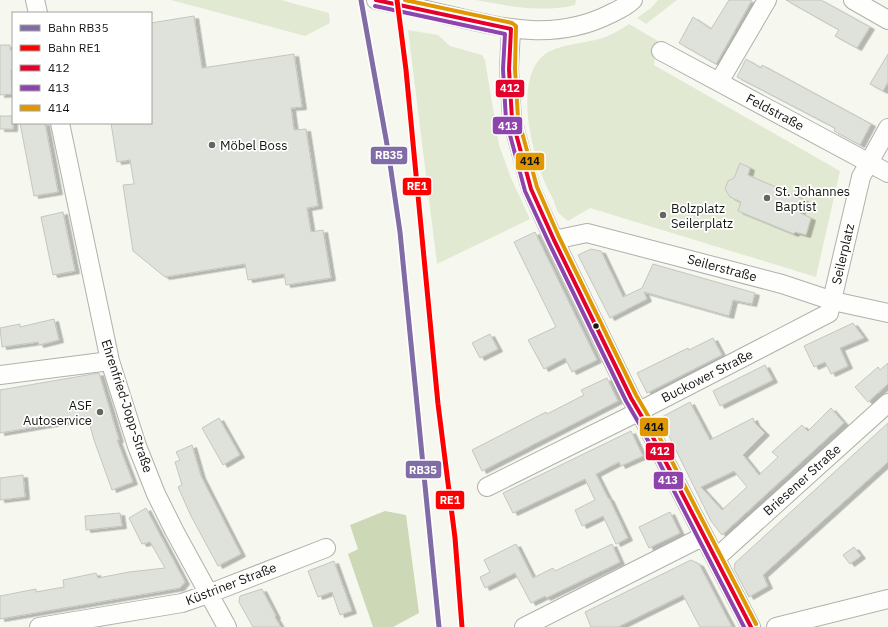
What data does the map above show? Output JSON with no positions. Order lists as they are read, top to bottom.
{
  "streets": {
    "street": [
      "Feldstraße",
      "Seilerplatz",
      "Seilerstraße",
      "Buckower Straße",
      "Ehrenfried-Jopp-Straße",
      "Briesener Straße",
      "Küstriner Straße"
    ]
  },
  "crossings": [
    ["Feldstraße", "Seilerplatz"],
    ["Seilerplatz", "Seilerstraße"],
    ["Seilerplatz", "Buckower Straße"],
    ["Seilerstraße", "Buckower Straße"],
    ["Ehrenfried-Jopp-Straße", "Küstriner Straße"]
  ],
  "places": [
    "Möbel Boss",
    "St. Johannes Baptist",
    "Bolzplatz Seilerplatz",
    "ASF Autoservice"
  ],
  "lines": [
    "rail line RB35",
    "rail line RE1",
    "transit line 412",
    "transit line 414",
    "transit line 413"
  ],
  "legend": [
    "Bahn RB35",
    "Bahn RE1",
    "412",
    "413",
    "414"
  ]
}
